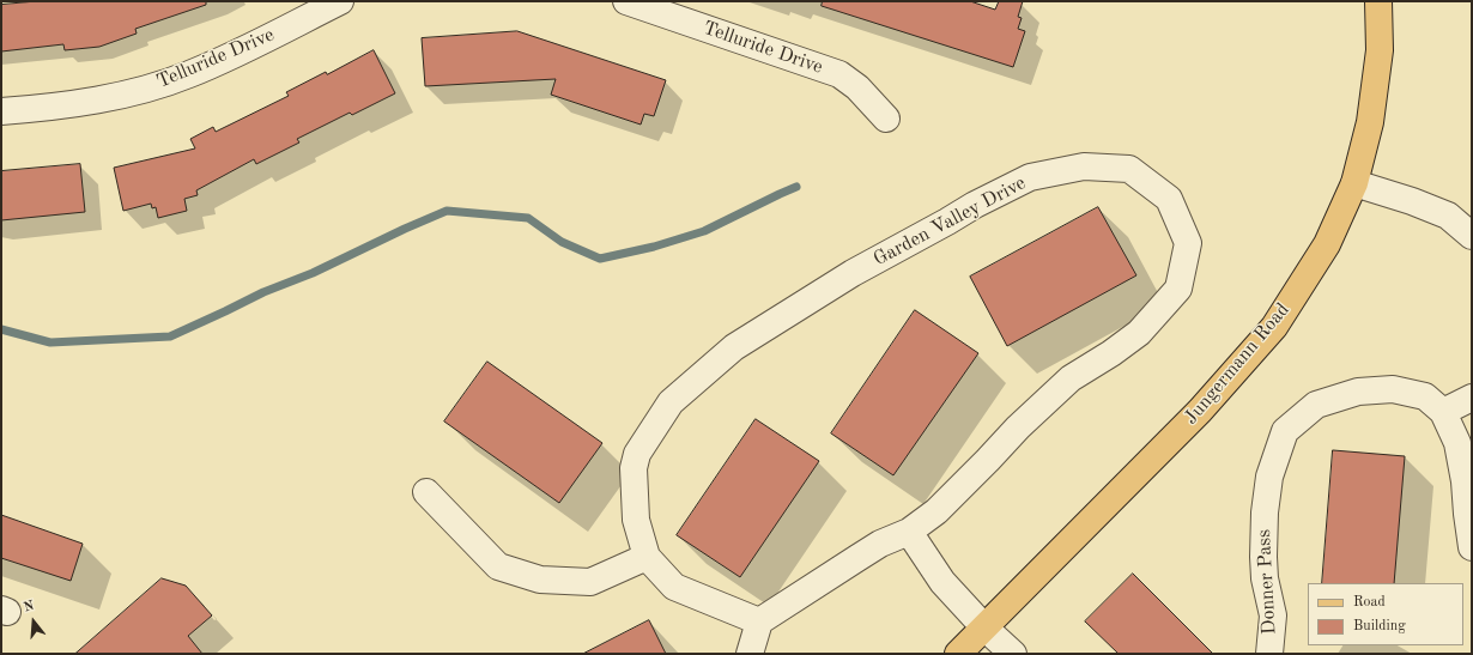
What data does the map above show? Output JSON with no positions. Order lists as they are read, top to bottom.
{
  "streets": {
    "main road": ["Jungermann Road"],
    "street": ["Telluride Drive", "Garden Valley Drive", "Donner Pass"]
  },
  "legend": ["Road", "Building"],
  "north": "top"
}
